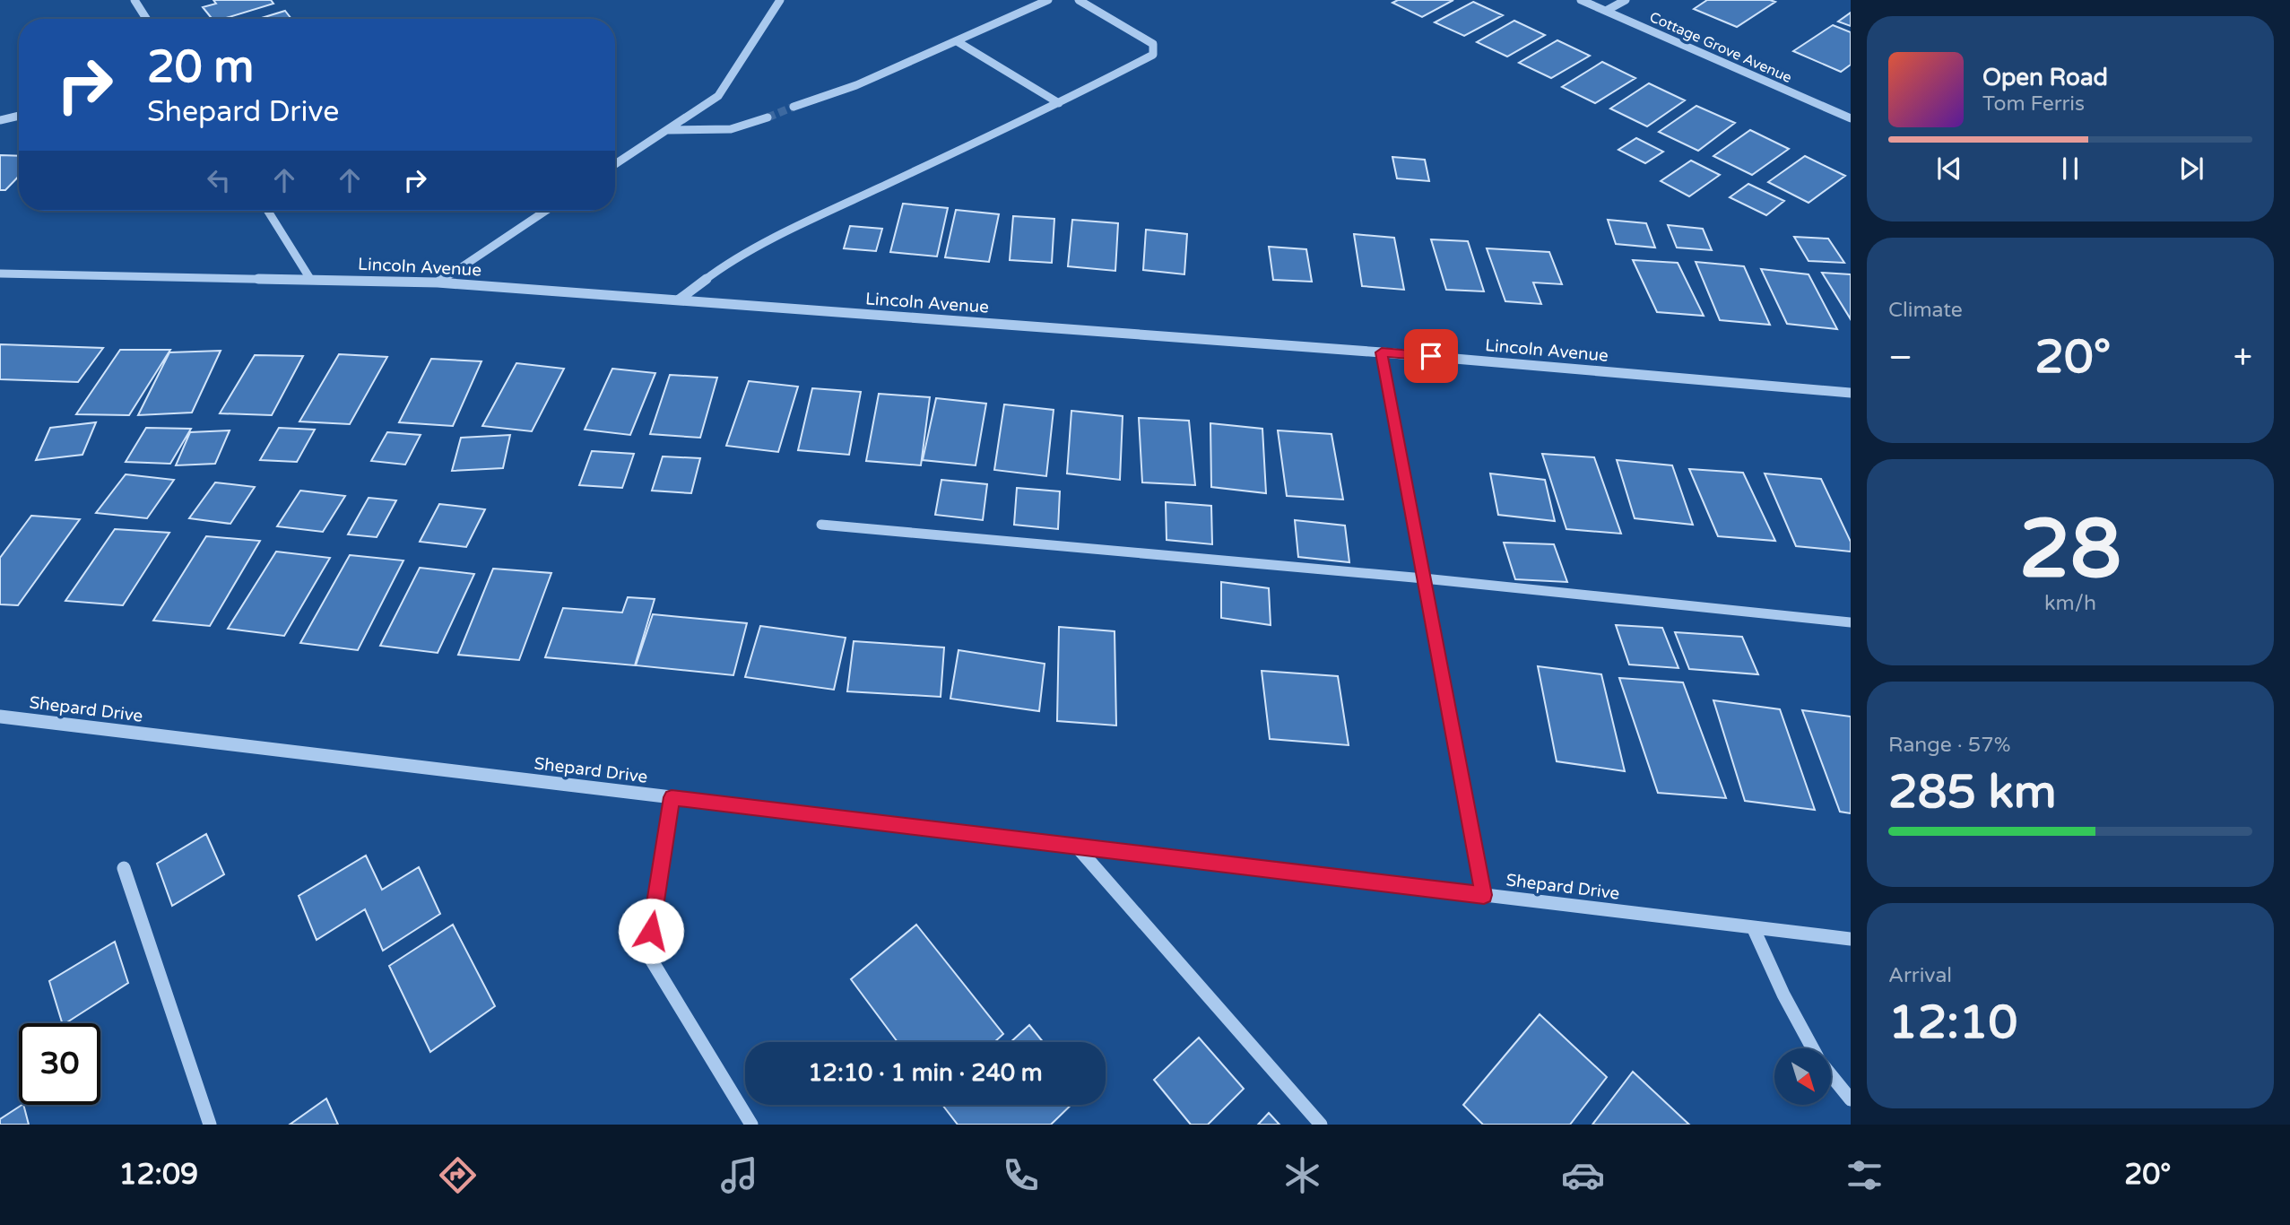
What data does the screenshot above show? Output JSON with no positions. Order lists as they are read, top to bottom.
{
  "streets": {
    "street": ["Cottage Grove Avenue", "Lincoln Avenue", "Shepard Drive"]
  },
  "north": "bottom right",
  "page": {
    "turn": ["20 m", "Shepard Drive"],
    "song": ["Open Road", "Tom Ferris"],
    "tile": [
      "Climate",
      ["28", "km/h"],
      ["Range · 57%", "285 km"],
      ["Arrival", "12:10"]
    ],
    "heat": ["−", "20°", "+"],
    "limit": "30",
    "trip": "12:10 · 1 min · 240 m",
    "tabs": ["12:09", "20°"]
  }
}
